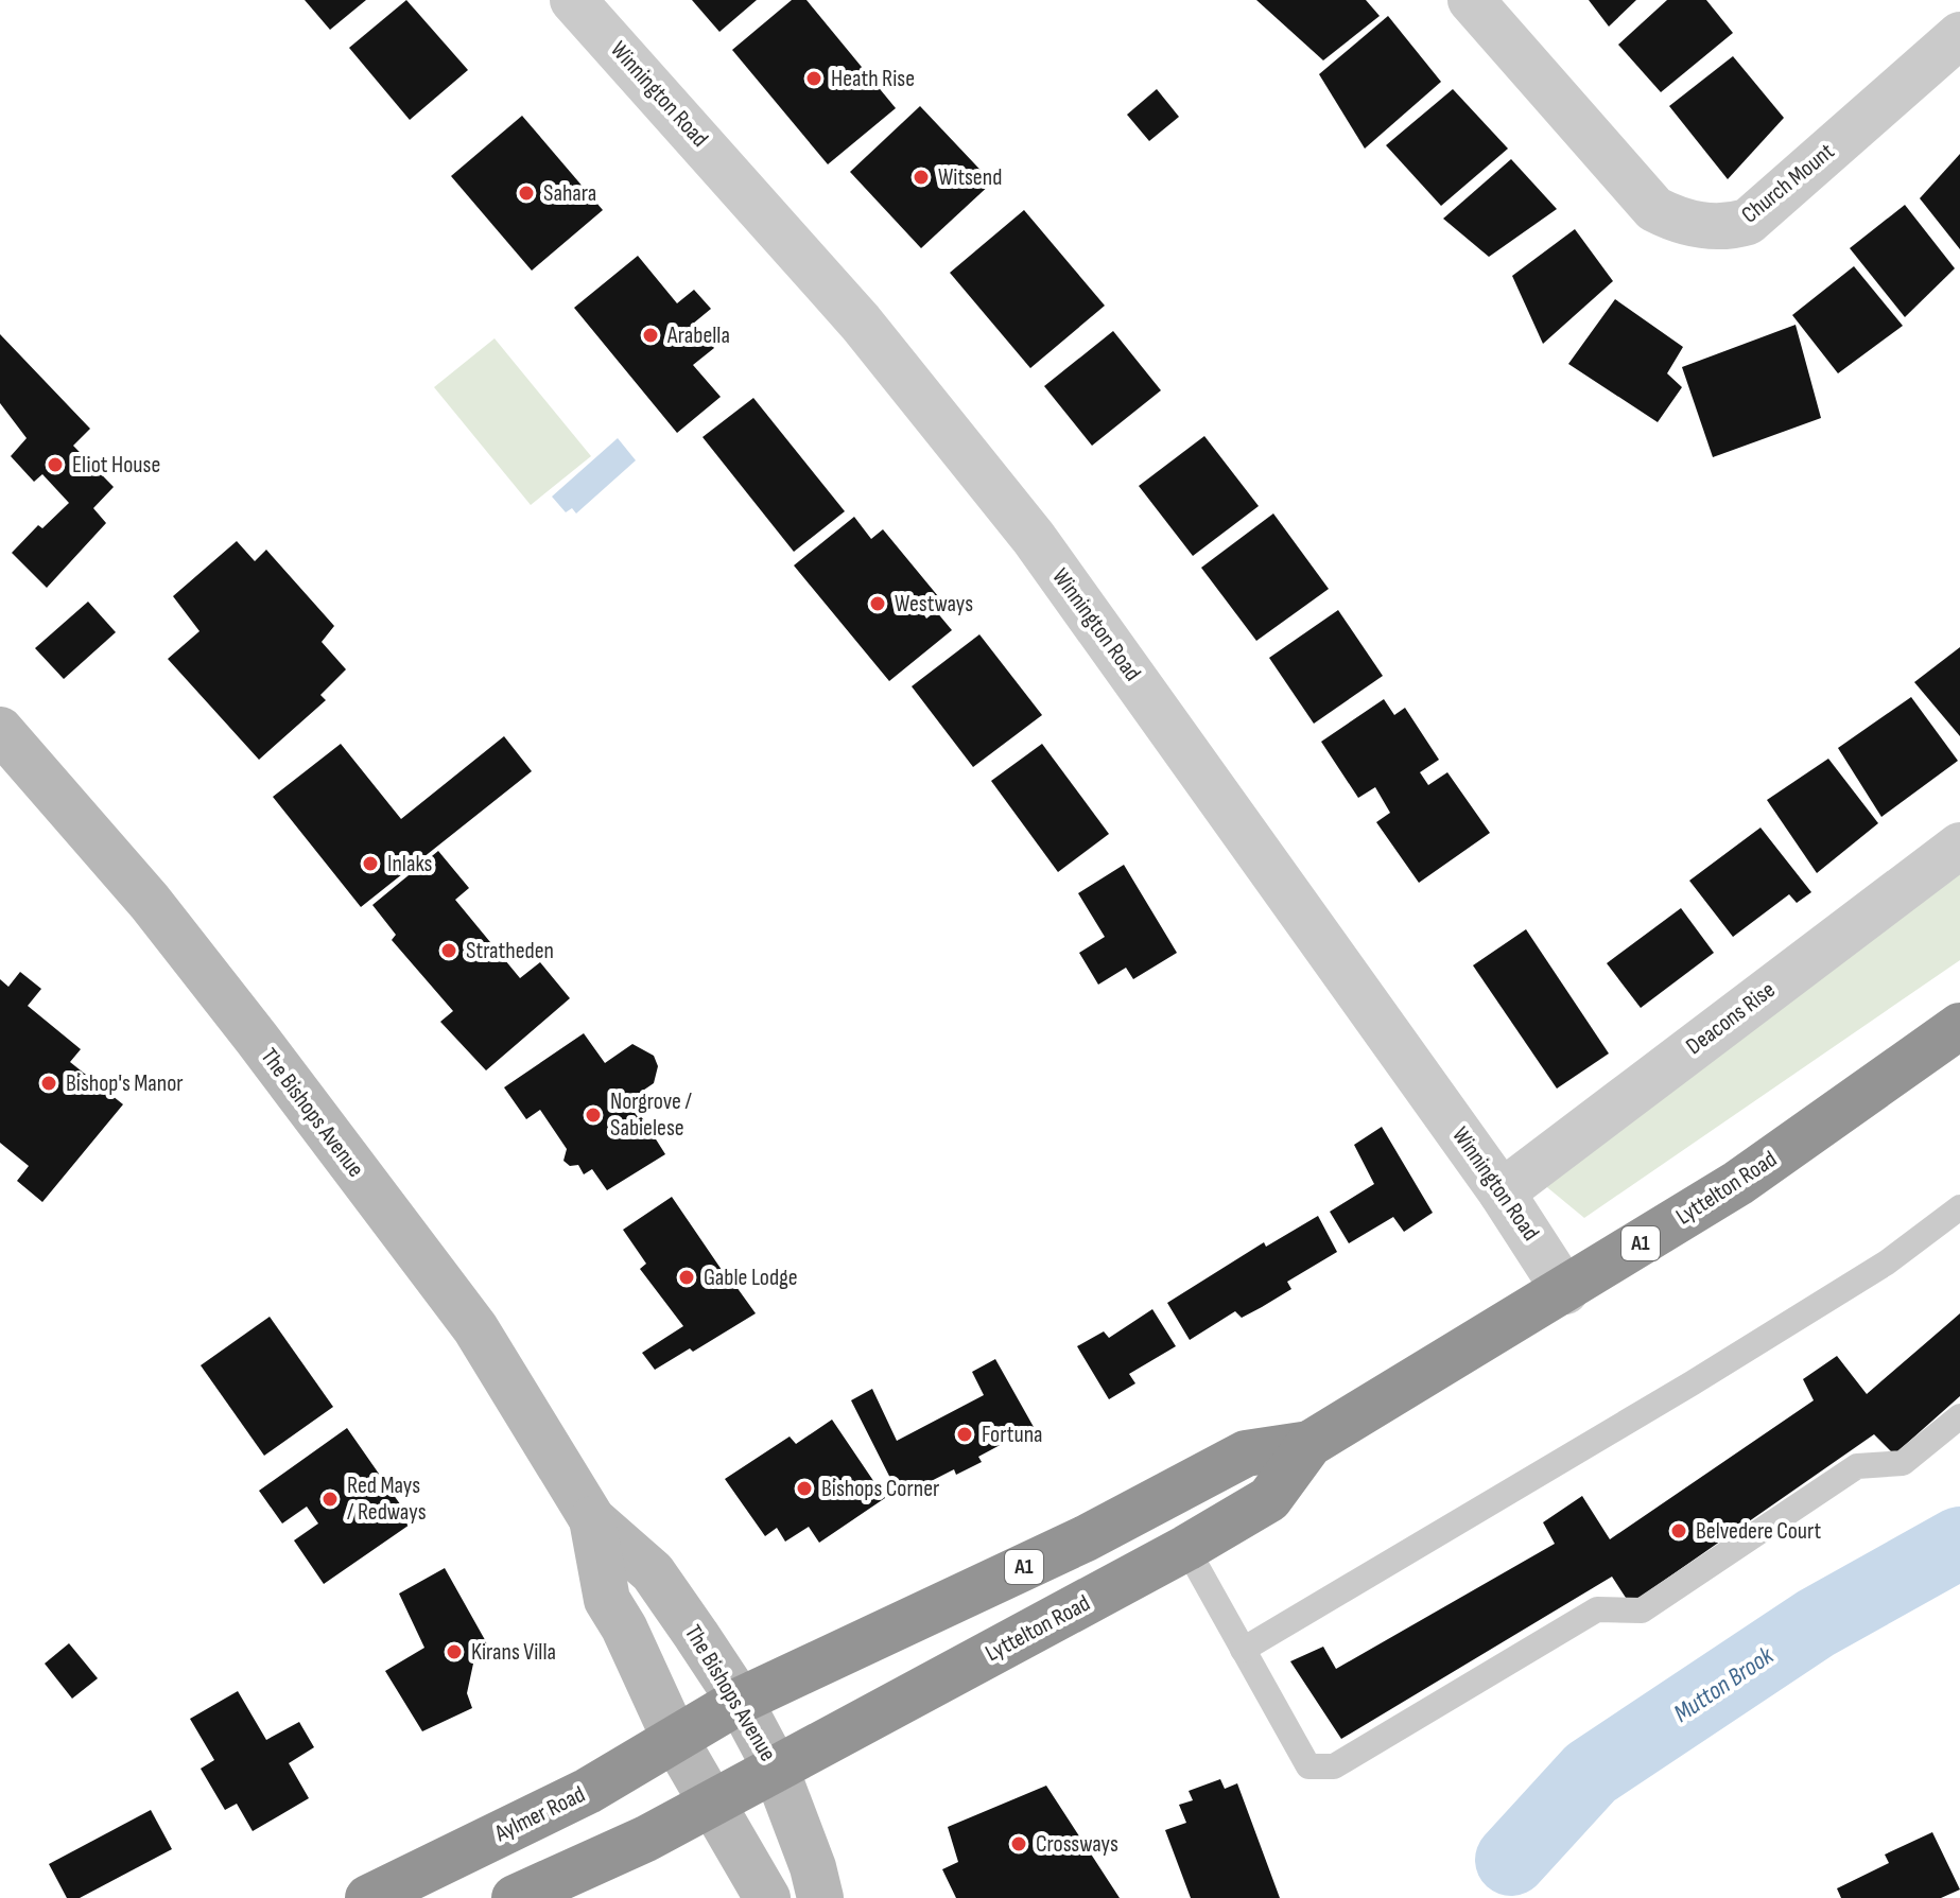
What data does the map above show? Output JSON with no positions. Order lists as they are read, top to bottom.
{
  "streets": {
    "highway": ["Lyttelton Road", "A1", "Aylmer Road"],
    "street": [
      "Winnington Road",
      "Church Mount",
      "Deacons Rise",
      "The Bishops Avenue"
    ]
  },
  "crossings": [
    ["Winnington Road", "Deacons Rise"],
    ["Winnington Road", "Lyttelton Road"],
    ["The Bishops Avenue", "Lyttelton Road"],
    ["The Bishops Avenue", "A1"],
    ["The Bishops Avenue", "Aylmer Road"],
    ["Lyttelton Road", "A1"],
    ["Lyttelton Road", "Aylmer Road"]
  ],
  "water": ["Mutton Brook"],
  "places": [
    "Heath Rise",
    "Witsend",
    "Sahara",
    "Arabella",
    "Eliot House",
    "Westways",
    "Inlaks",
    "Stratheden",
    "Bishop's Manor",
    "Norgrove / Sabielese",
    "Gable Lodge",
    "Fortuna",
    "Bishops Corner",
    "Red Mays / Redways",
    "Belvedere Court",
    "Kirans Villa",
    "Crossways"
  ]
}
